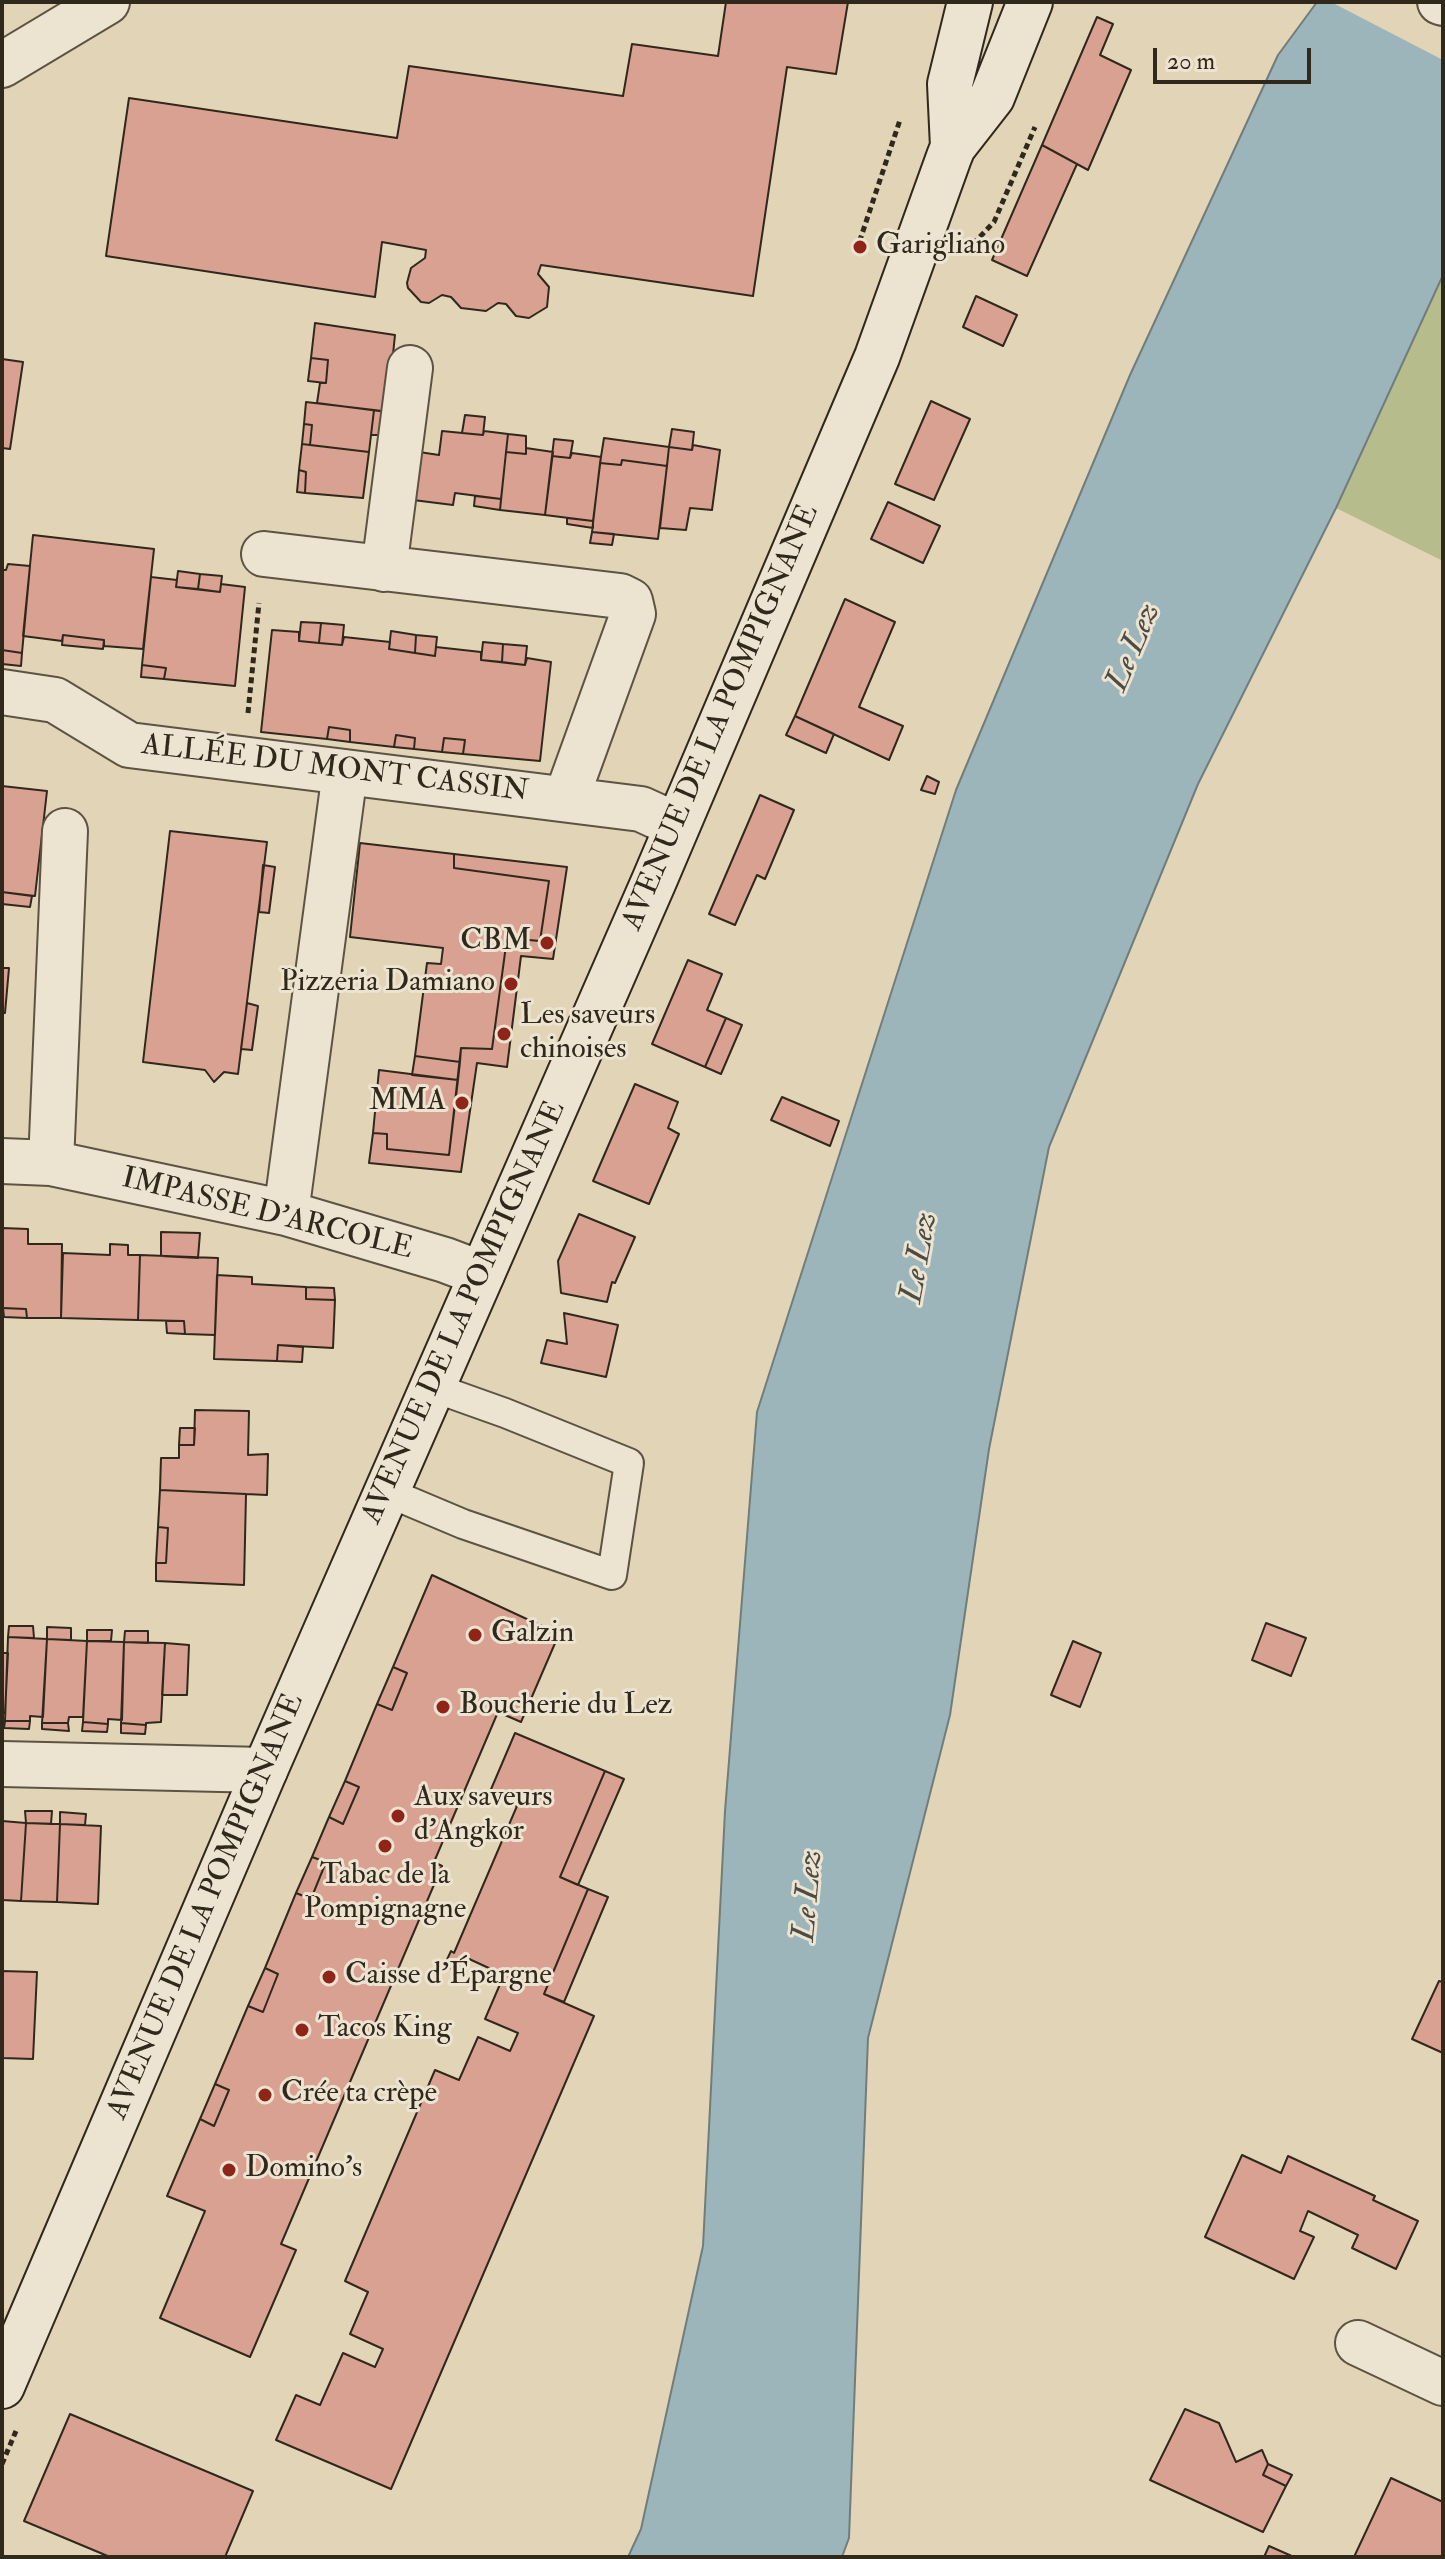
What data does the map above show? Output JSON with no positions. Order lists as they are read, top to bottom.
{
  "streets": {
    "street": ["AVENUE DE LA POMPIGNANE", "ALLÉE DU MONT CASSIN", "IMPASSE D'ARCOLE"]
  },
  "crossings": [
    ["AVENUE DE LA POMPIGNANE", "ALLÉE DU MONT CASSIN"],
    ["AVENUE DE LA POMPIGNANE", "IMPASSE D'ARCOLE"]
  ],
  "water": ["Le Lez"],
  "places": [
    "Garigliano",
    "CBM",
    "Pizzeria Damiano",
    "Les saveurs chinoises",
    "MMA",
    "Galzin",
    "Boucherie du Lez",
    "Aux saveurs d'Angkor",
    "Tabac de la Pompignagne",
    "Caisse d'Épargne",
    "Tacos King",
    "Crée ta crèpe",
    "Domino's"
  ],
  "scale_bar": "20 m"
}
